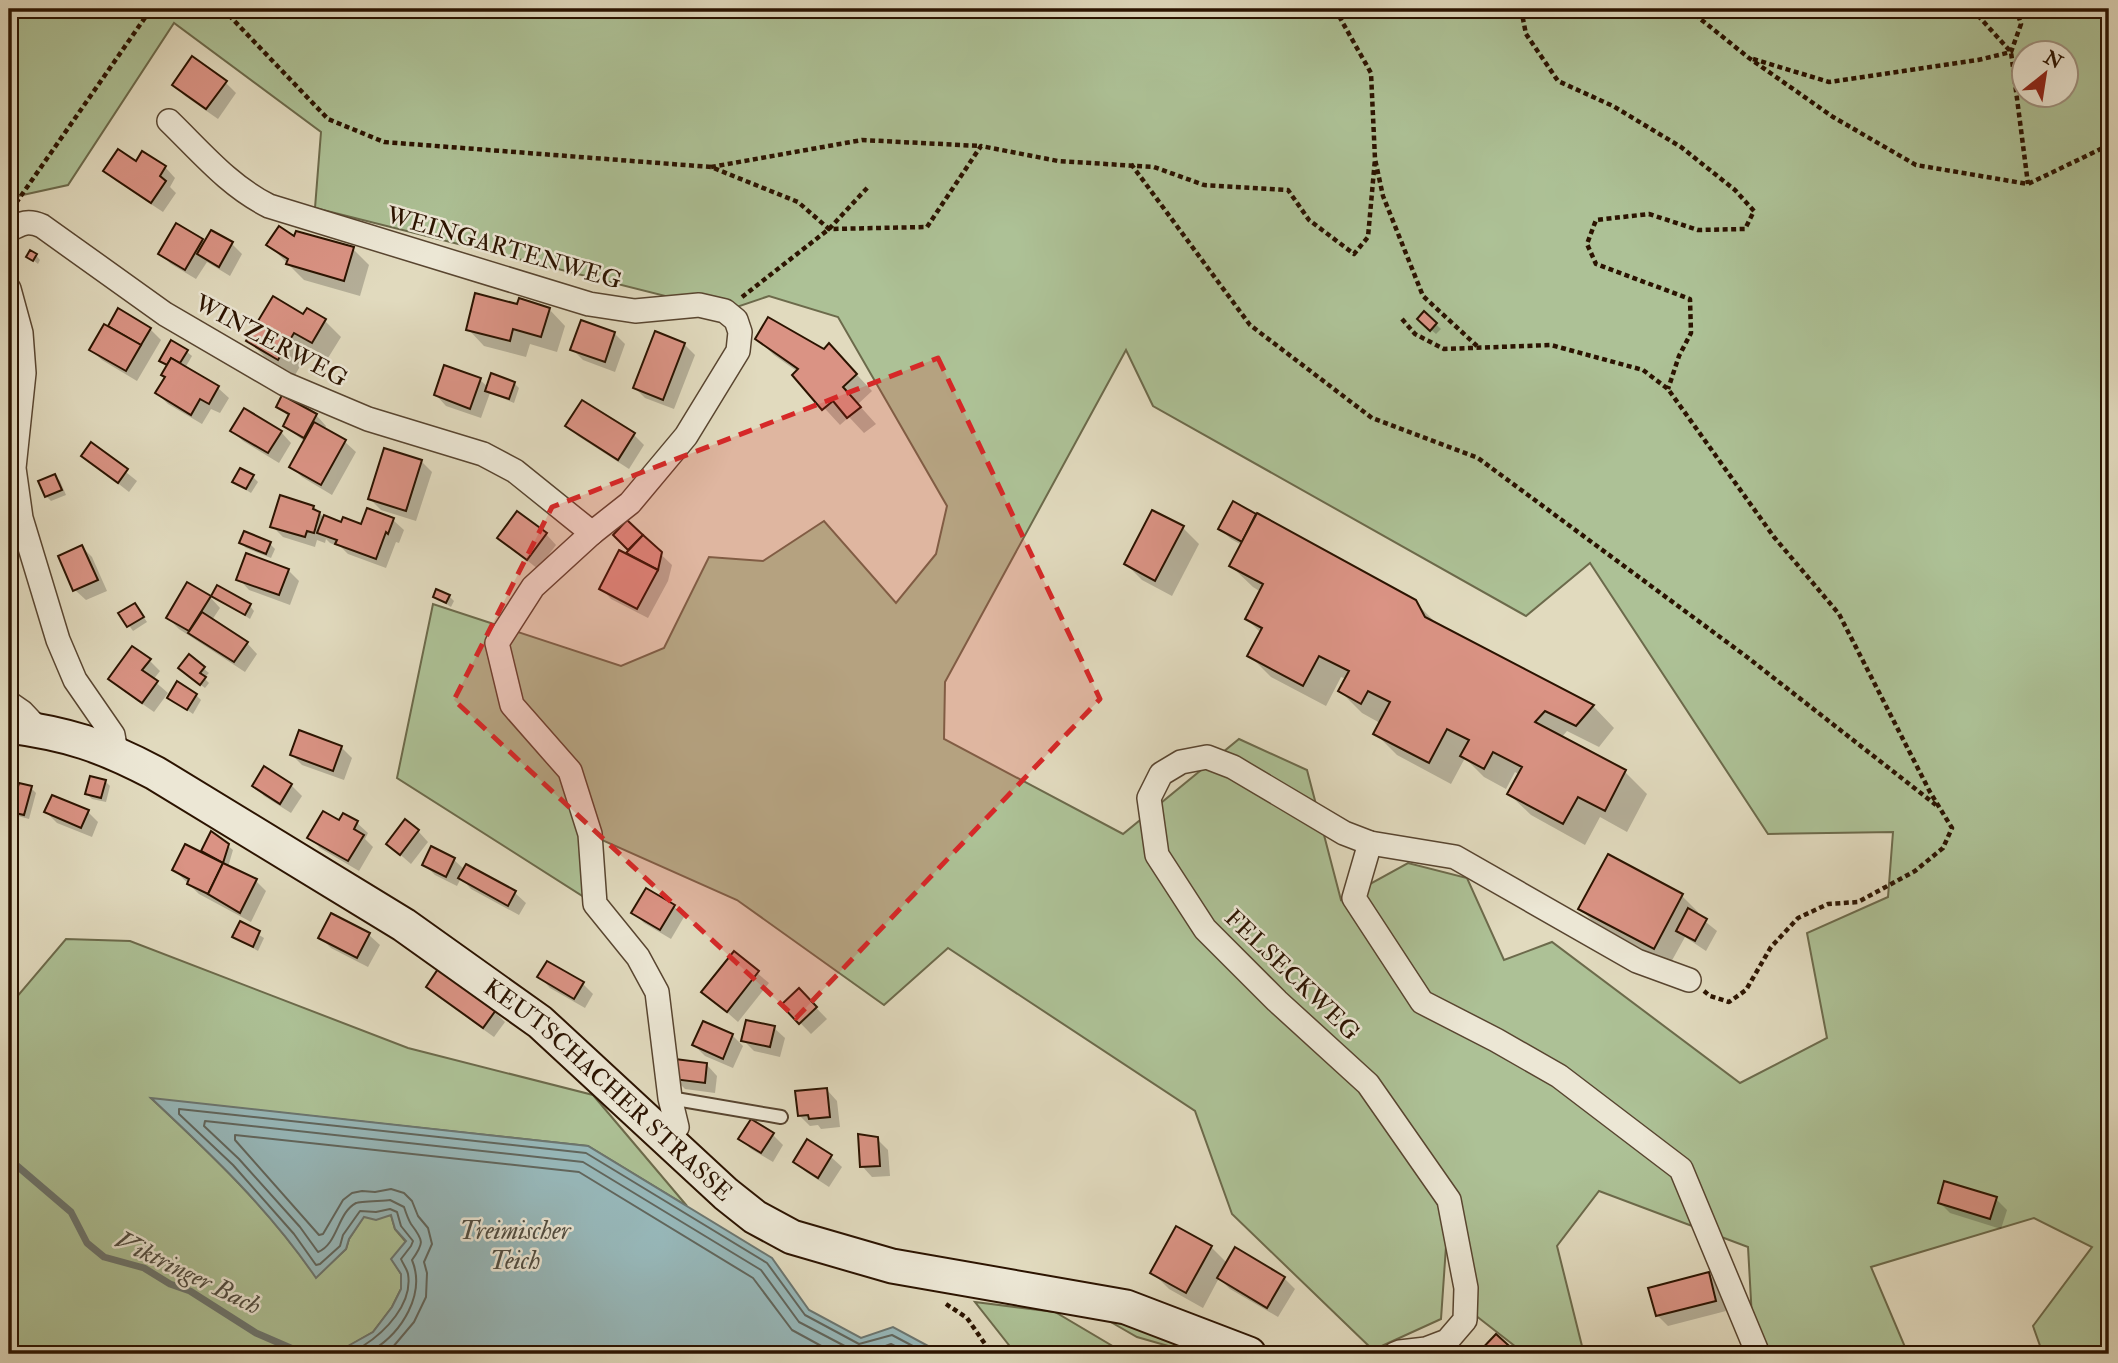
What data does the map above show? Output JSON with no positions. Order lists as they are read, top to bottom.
{
  "streets": {
    "main road": ["KEUTSCHACHER STRASSE"],
    "street": ["WEINGARTENWEG", "WINZERWEG", "FELSECKWEG"]
  },
  "water": ["Treimischer Teich", "Viktringer Bach"],
  "north": "top right"
}
